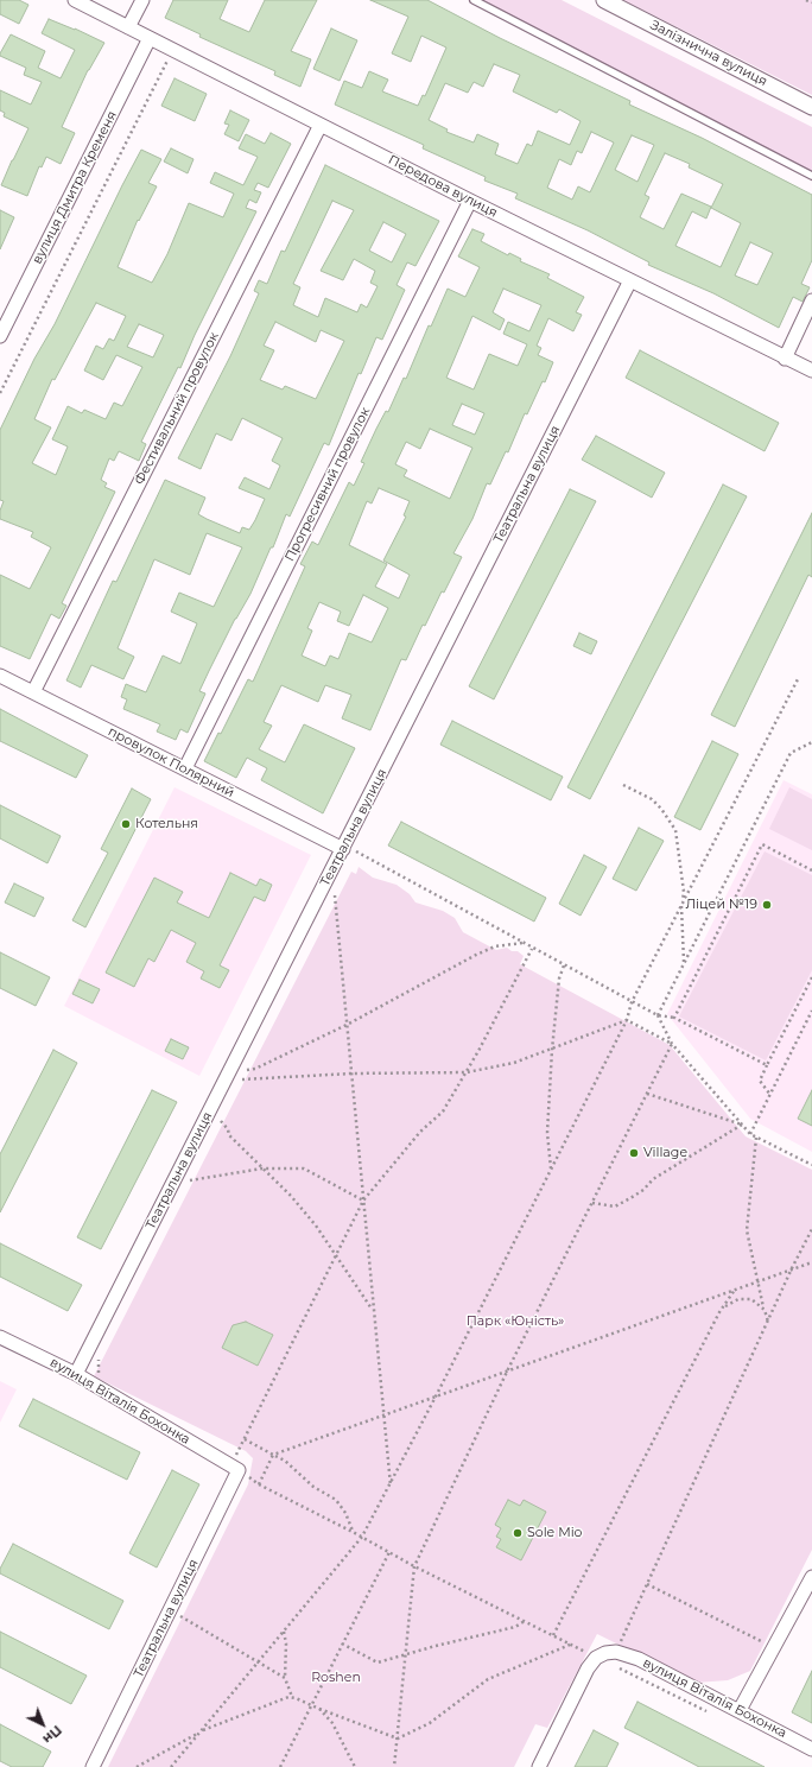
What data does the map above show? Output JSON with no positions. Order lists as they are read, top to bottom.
{
  "streets": {
    "street": [
      "Залізнична вулиця",
      "Передова вулиця",
      "вулиця Дмитра Кременя",
      "Фестивальний провулок",
      "Прогресивний провулок",
      "Театральна вулиця",
      "провулок Полярний",
      "вулиця Віталія Бохонка"
    ]
  },
  "crossings": [
    ["Передова вулиця", "вулиця Дмитра Кременя"],
    ["Передова вулиця", "Фестивальний провулок"],
    ["Передова вулиця", "Прогресивний провулок"],
    ["Передова вулиця", "Театральна вулиця"],
    ["Фестивальний провулок", "провулок Полярний"],
    ["Прогресивний провулок", "провулок Полярний"],
    ["Театральна вулиця", "провулок Полярний"],
    ["Театральна вулиця", "вулиця Віталія Бохонка"]
  ],
  "parks": ["Парк «Юність»", "Roshen"],
  "places": [
    "Котельня",
    "Ліцей №19",
    "Village",
    "Sole Mio"
  ],
  "north": "bottom right"
}
